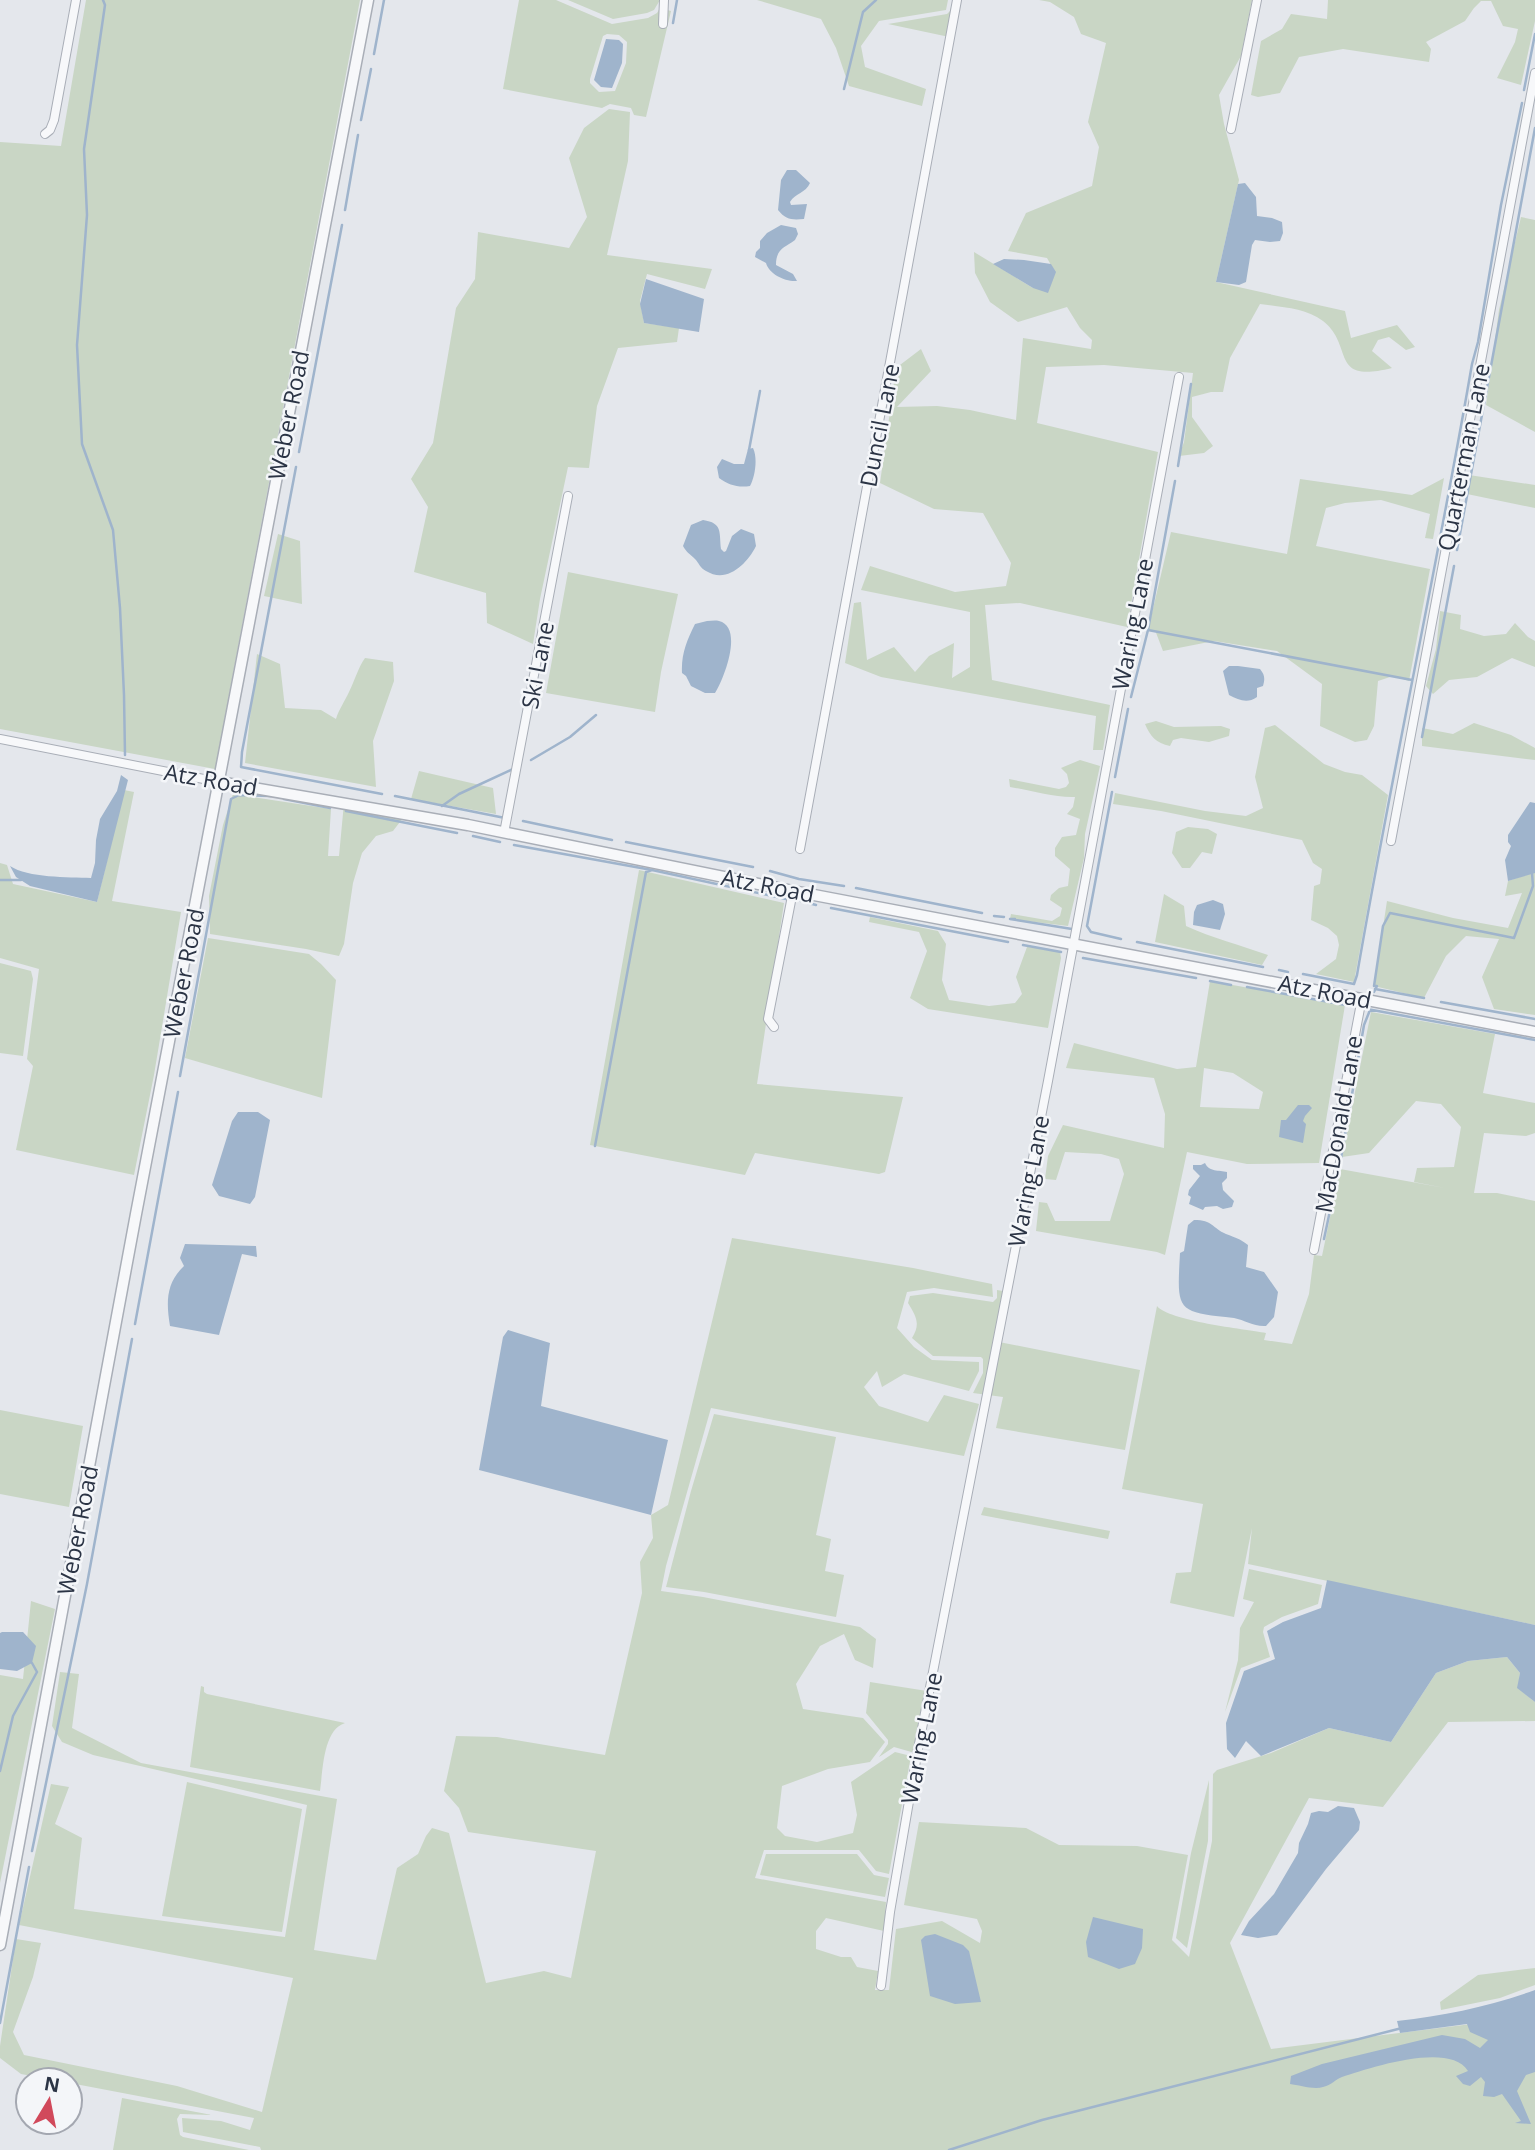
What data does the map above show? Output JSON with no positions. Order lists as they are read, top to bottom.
{
  "streets": {
    "street": [
      "Weber Road",
      "Duncil Lane",
      "Quarterman Lane",
      "Waring Lane",
      "Ski Lane",
      "Atz Road",
      "MacDonald Lane"
    ]
  },
  "crossings": [
    ["Weber Road", "Atz Road"],
    ["Waring Lane", "Atz Road"],
    ["Ski Lane", "Atz Road"],
    ["Atz Road", "MacDonald Lane"]
  ],
  "north": "top"
}
